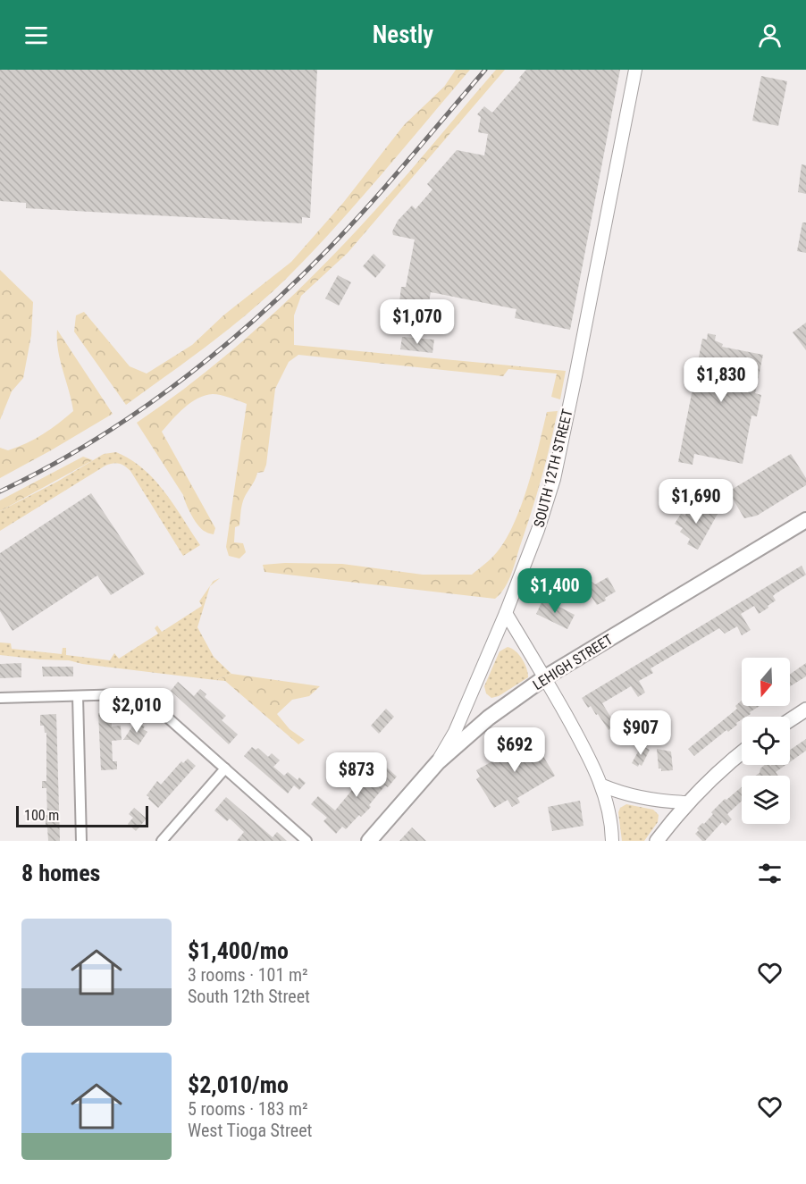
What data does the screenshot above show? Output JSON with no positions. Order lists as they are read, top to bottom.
{
  "streets": {
    "main road": ["LEHIGH STREET"],
    "street": ["SOUTH 12TH STREET"]
  },
  "crossings": [
    ["SOUTH 12TH STREET", "LEHIGH STREET"]
  ],
  "scale_bar": "100 m",
  "north": "bottom",
  "page": {
    "header": "Nestly",
    "price": [
      "$1,070",
      "$1,830",
      "$1,690",
      "$1,400",
      "$2,010",
      "$907",
      "$692",
      "$873"
    ],
    "scale": "100 m",
    "heading": "8 homes",
    "list": [
      {
        "name": "$1,400/mo",
        "note": "3 rooms · 101 m² · South 12th Street"
      },
      {
        "name": "$2,010/mo",
        "note": "5 rooms · 183 m² · West Tioga Street"
      }
    ]
  }
}
